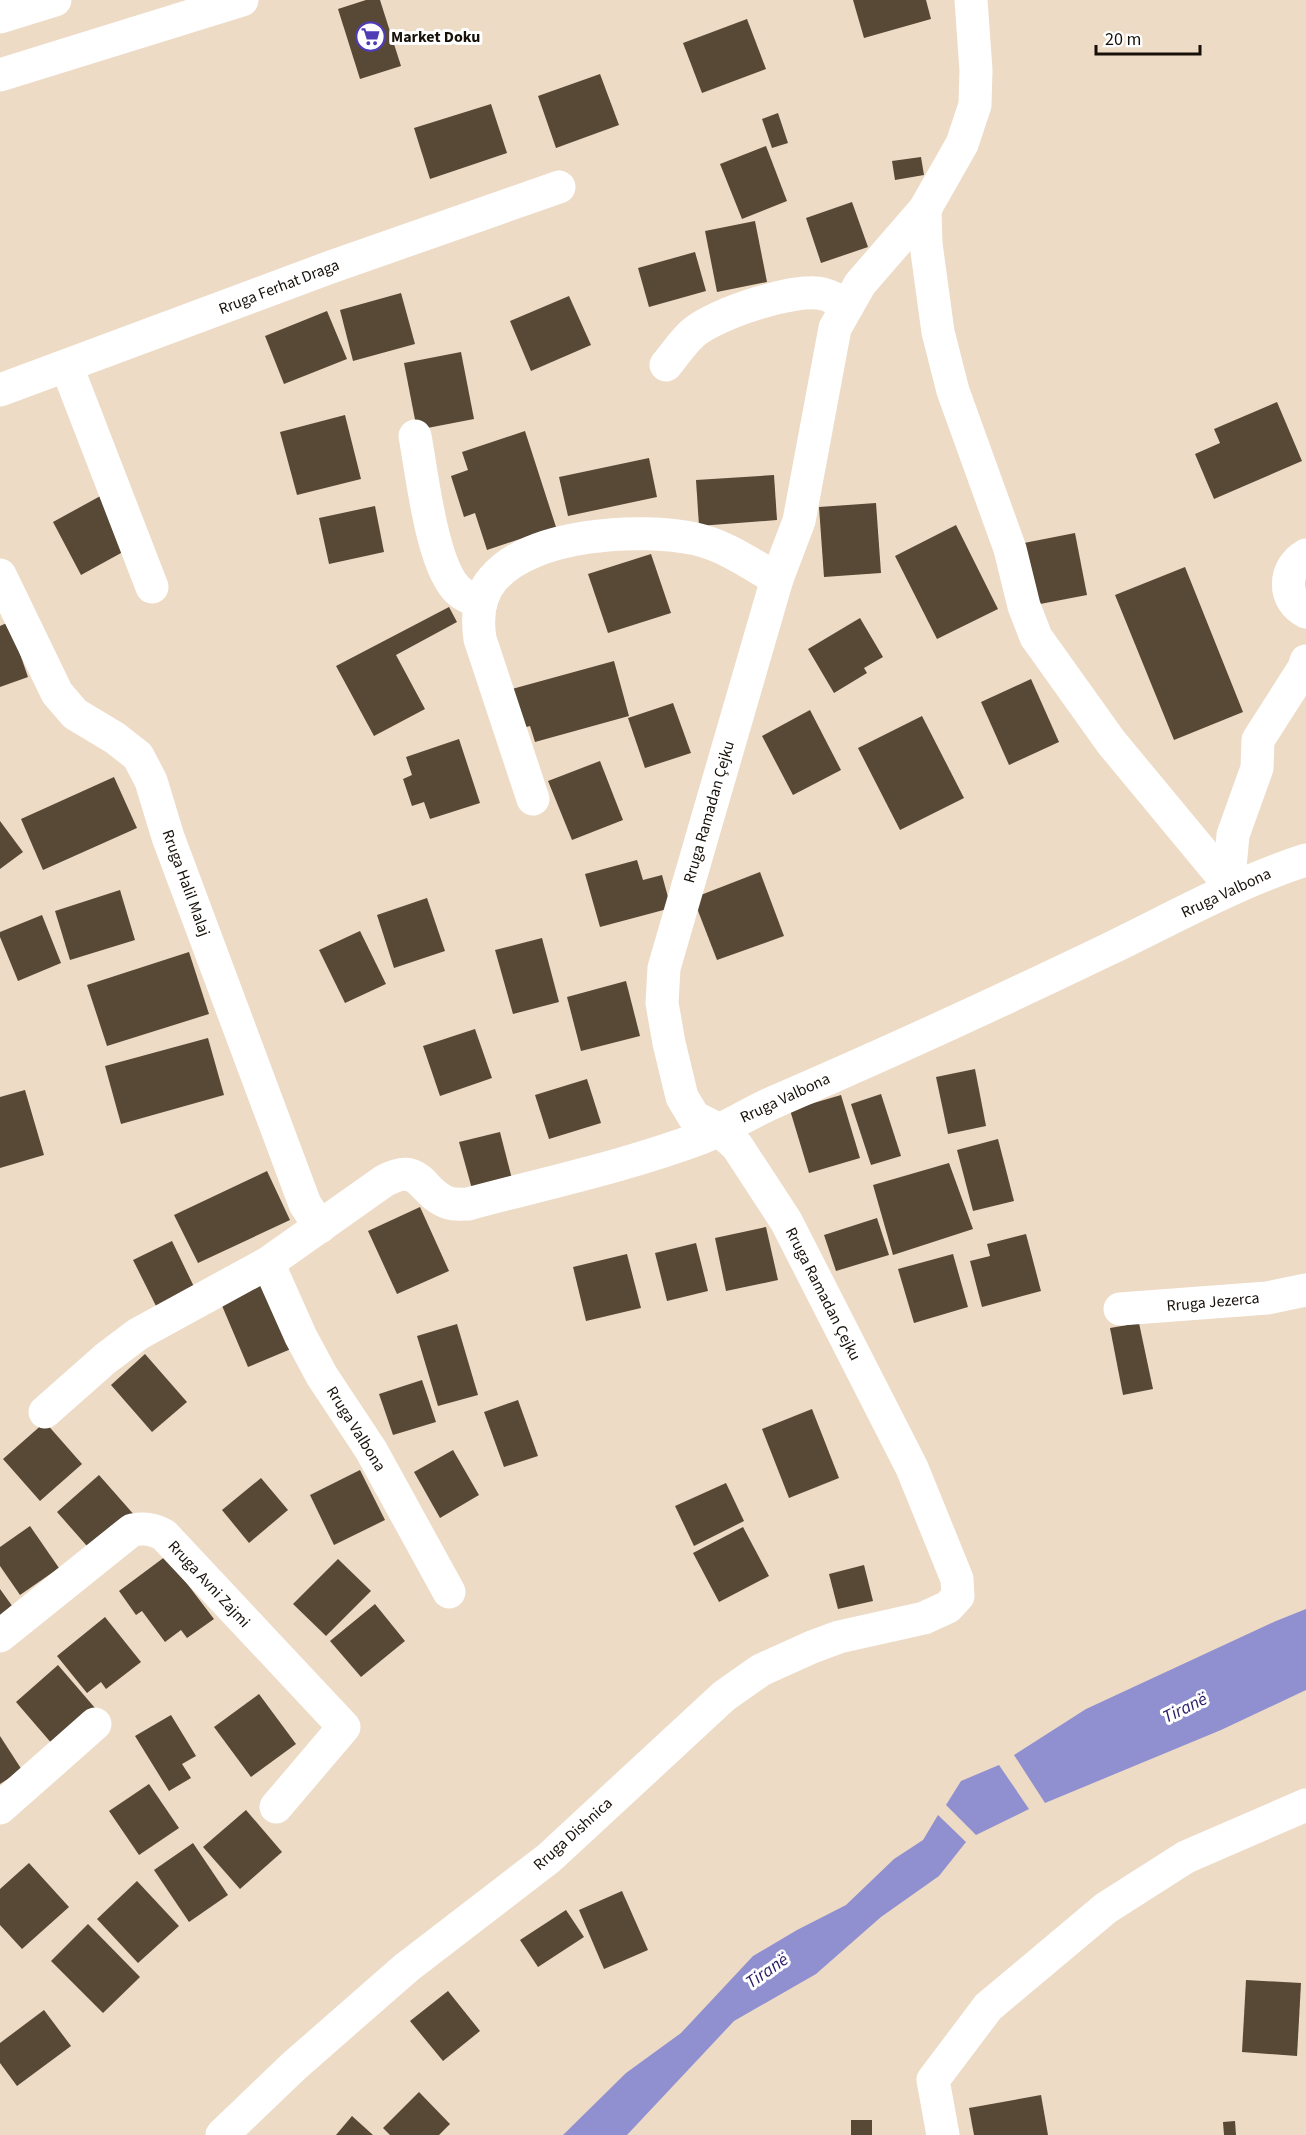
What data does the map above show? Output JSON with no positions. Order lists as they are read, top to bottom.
{
  "streets": {
    "street": [
      "Rruga Ferhat Draga",
      "Rruga Ramadan Çejku",
      "Rruga Halil Malaj",
      "Rruga Valbona",
      "Rruga Jezerca",
      "Rruga Avni Zajmi",
      "Rruga Dishnica"
    ]
  },
  "crossings": [
    ["Rruga Ramadan Çejku", "Rruga Valbona"],
    ["Rruga Ramadan Çejku", "Rruga Dishnica"],
    ["Rruga Halil Malaj", "Rruga Valbona"]
  ],
  "water": ["Tiranë"],
  "places": {
    "supermarket": ["Market Doku"]
  },
  "scale_bar": "20 m"
}
